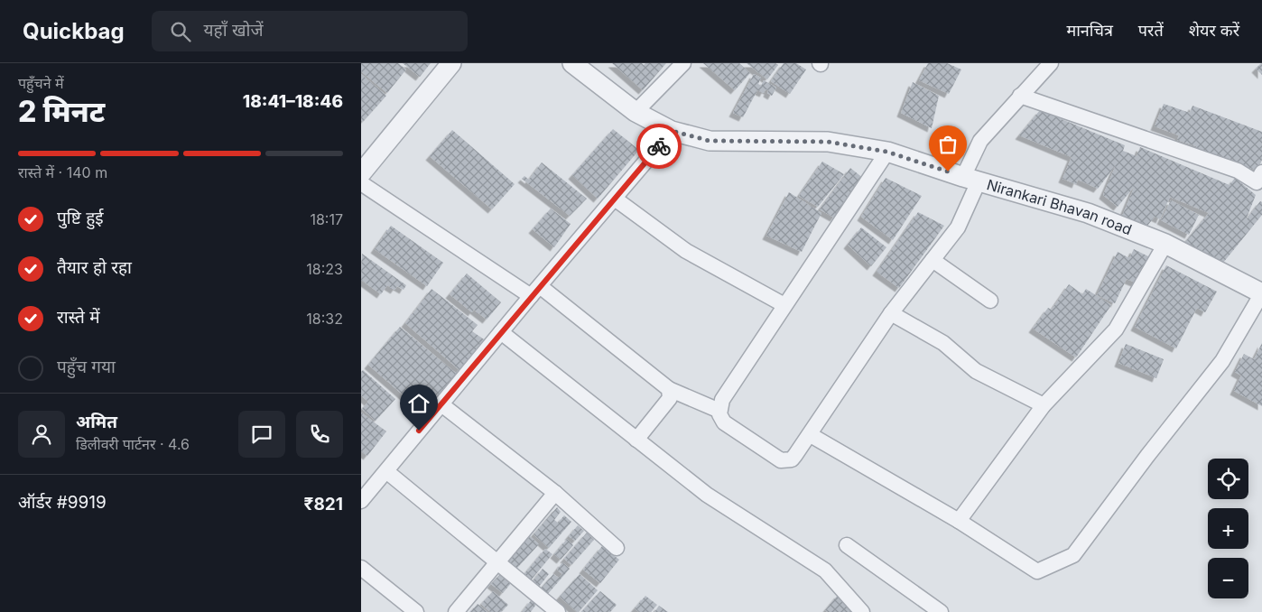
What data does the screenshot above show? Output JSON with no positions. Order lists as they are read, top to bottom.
{
  "streets": {
    "street": ["Nirankari Bhavan road"]
  },
  "page": {
    "header": "Quickbag",
    "search": "यहाँ खोजें",
    "nav": ["मानचित्र", "परतें", "शेयर करें"],
    "heading": ["2 मिनट", "पहुँचने में", "18:41–18:46"],
    "panel": [
      "अमित",
      "डिलीवरी पार्टनर · 4.6",
      "ऑर्डर #9919",
      "₹821"
    ],
    "bar": "रास्ते में · 140 m",
    "list": [
      ["पुष्टि हुई", "18:17"],
      ["तैयार हो रहा", "18:23"],
      ["रास्ते में", "18:32"],
      "पहुँच गया"
    ],
    "map_buttons": ["+", "−"]
  }
}
